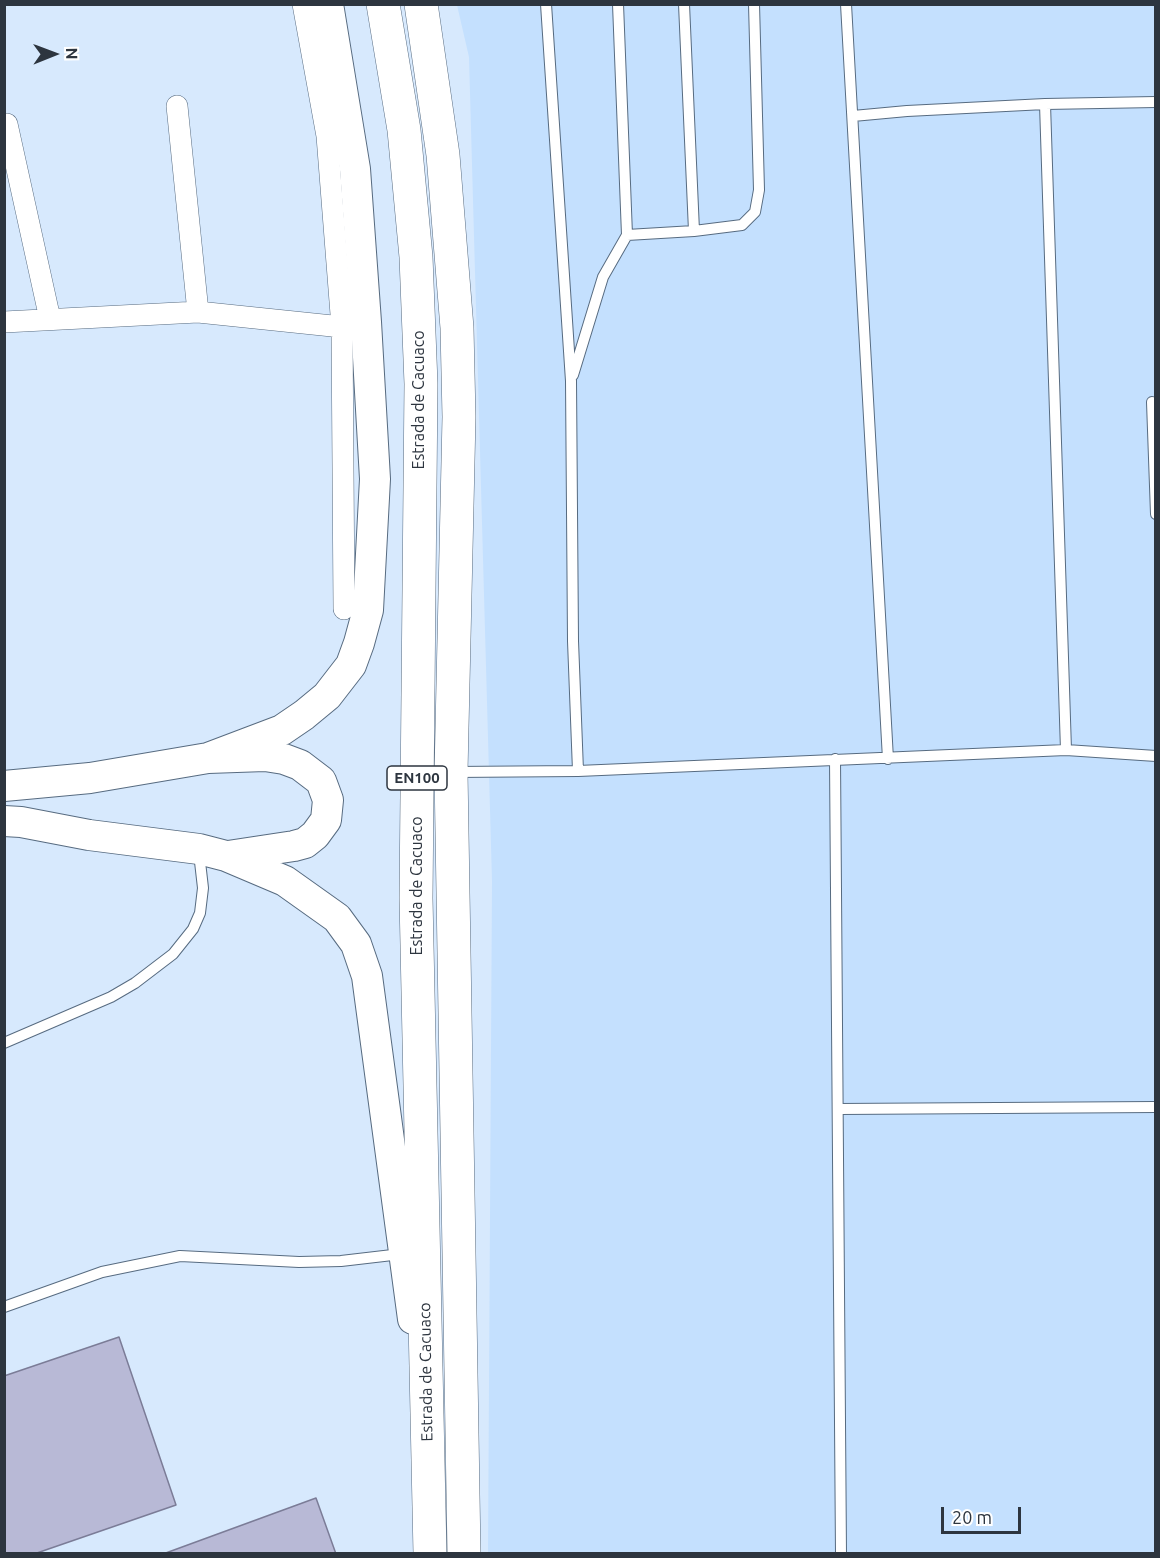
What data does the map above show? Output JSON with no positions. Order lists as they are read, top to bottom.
{
  "streets": {
    "main road": ["Estrada de Cacuaco", "EN100"]
  },
  "scale_bar": "20 m",
  "north": "right"
}
